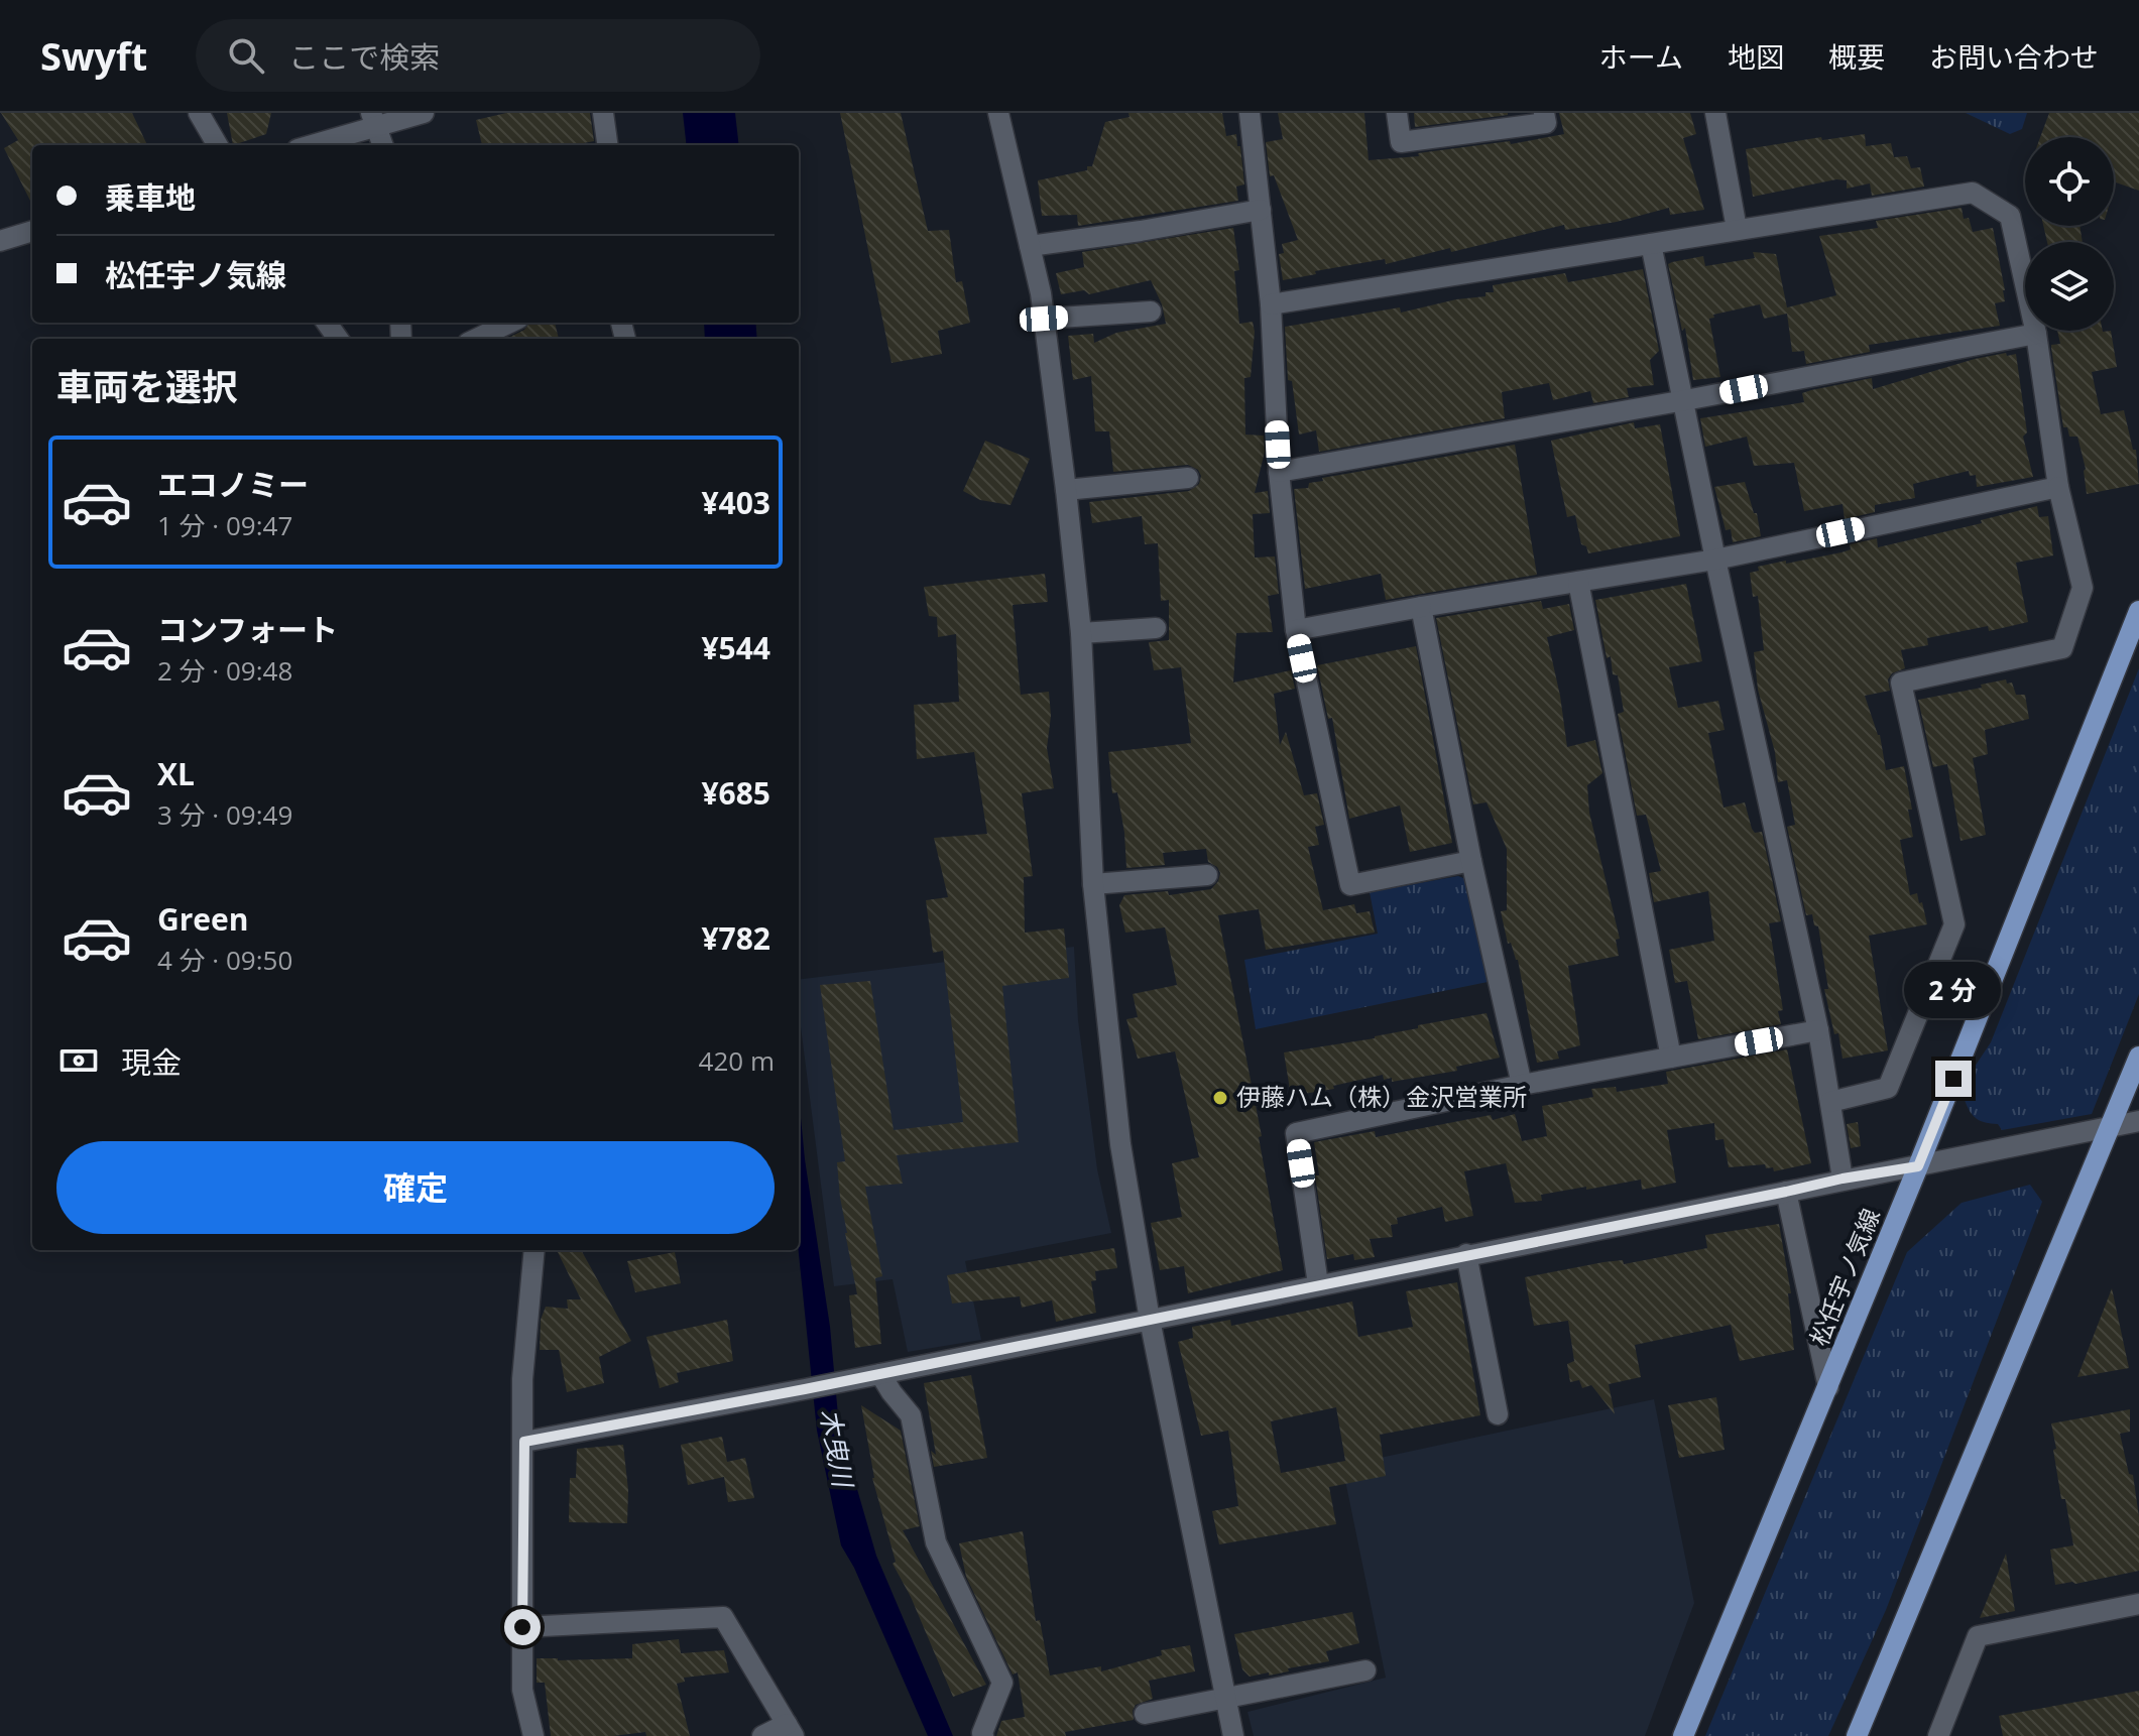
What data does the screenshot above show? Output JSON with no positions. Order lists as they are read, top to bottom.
{
  "streets": {
    "main road": ["松任宇ノ気線"]
  },
  "water": ["木曳川"],
  "places": ["伊藤ハム（株）金沢営業所"],
  "page": {
    "header": "Swyft",
    "search": "ここで検索",
    "nav": [
      "ホーム",
      "地図",
      "概要",
      "お問い合わせ"
    ],
    "banner": ["乗車地", "松任宇ノ気線"],
    "heading": "車両を選択",
    "list": [
      {
        "name": "エコノミー",
        "note": "1 分 · 09:47",
        "value": "¥403"
      },
      {
        "name": "コンフォート",
        "note": "2 分 · 09:48",
        "value": "¥544"
      },
      {
        "name": "XL",
        "note": "3 分 · 09:49",
        "value": "¥685"
      },
      {
        "name": "Green",
        "note": "4 分 · 09:50",
        "value": "¥782"
      }
    ],
    "bubble": "2 分",
    "pay": ["現金", "420 m"],
    "buttons": "確定"
  }
}
